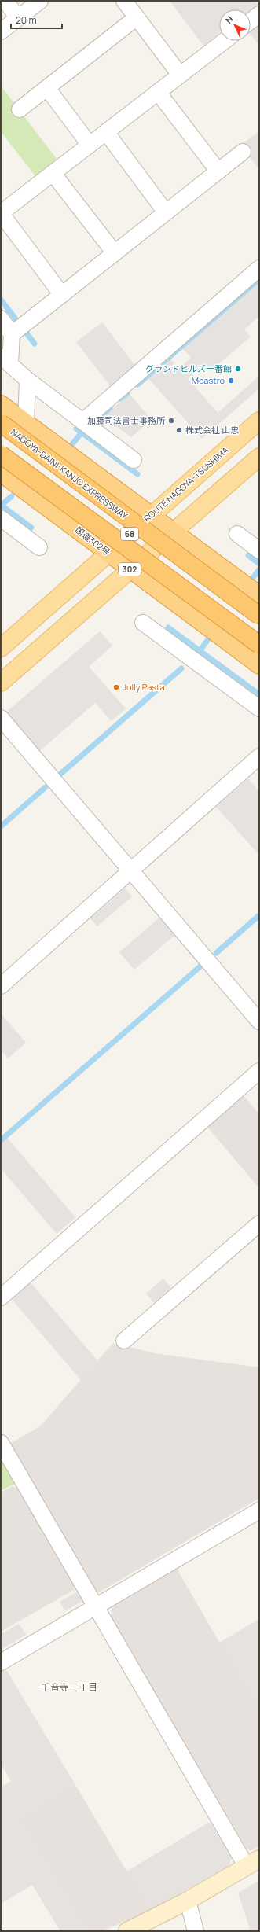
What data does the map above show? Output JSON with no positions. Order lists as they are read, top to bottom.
{
  "streets": {
    "highway": ["NAGOYA-DAINI-KANJO EXPRESSWAY", "国道302号", "302"],
    "main road": ["ROUTE NAGOYA-TSUSHIMA", "68"]
  },
  "crossings": [
    ["ROUTE NAGOYA-TSUSHIMA", "国道302号"]
  ],
  "districts": ["千音寺一丁目"],
  "places": [
    "グランドヒルズ一番館",
    "Meastro",
    "加藤司法書士事務所",
    "株式会社 山忠",
    "Jolly Pasta"
  ],
  "scale_bar": "20 m",
  "north": "top left"
}
